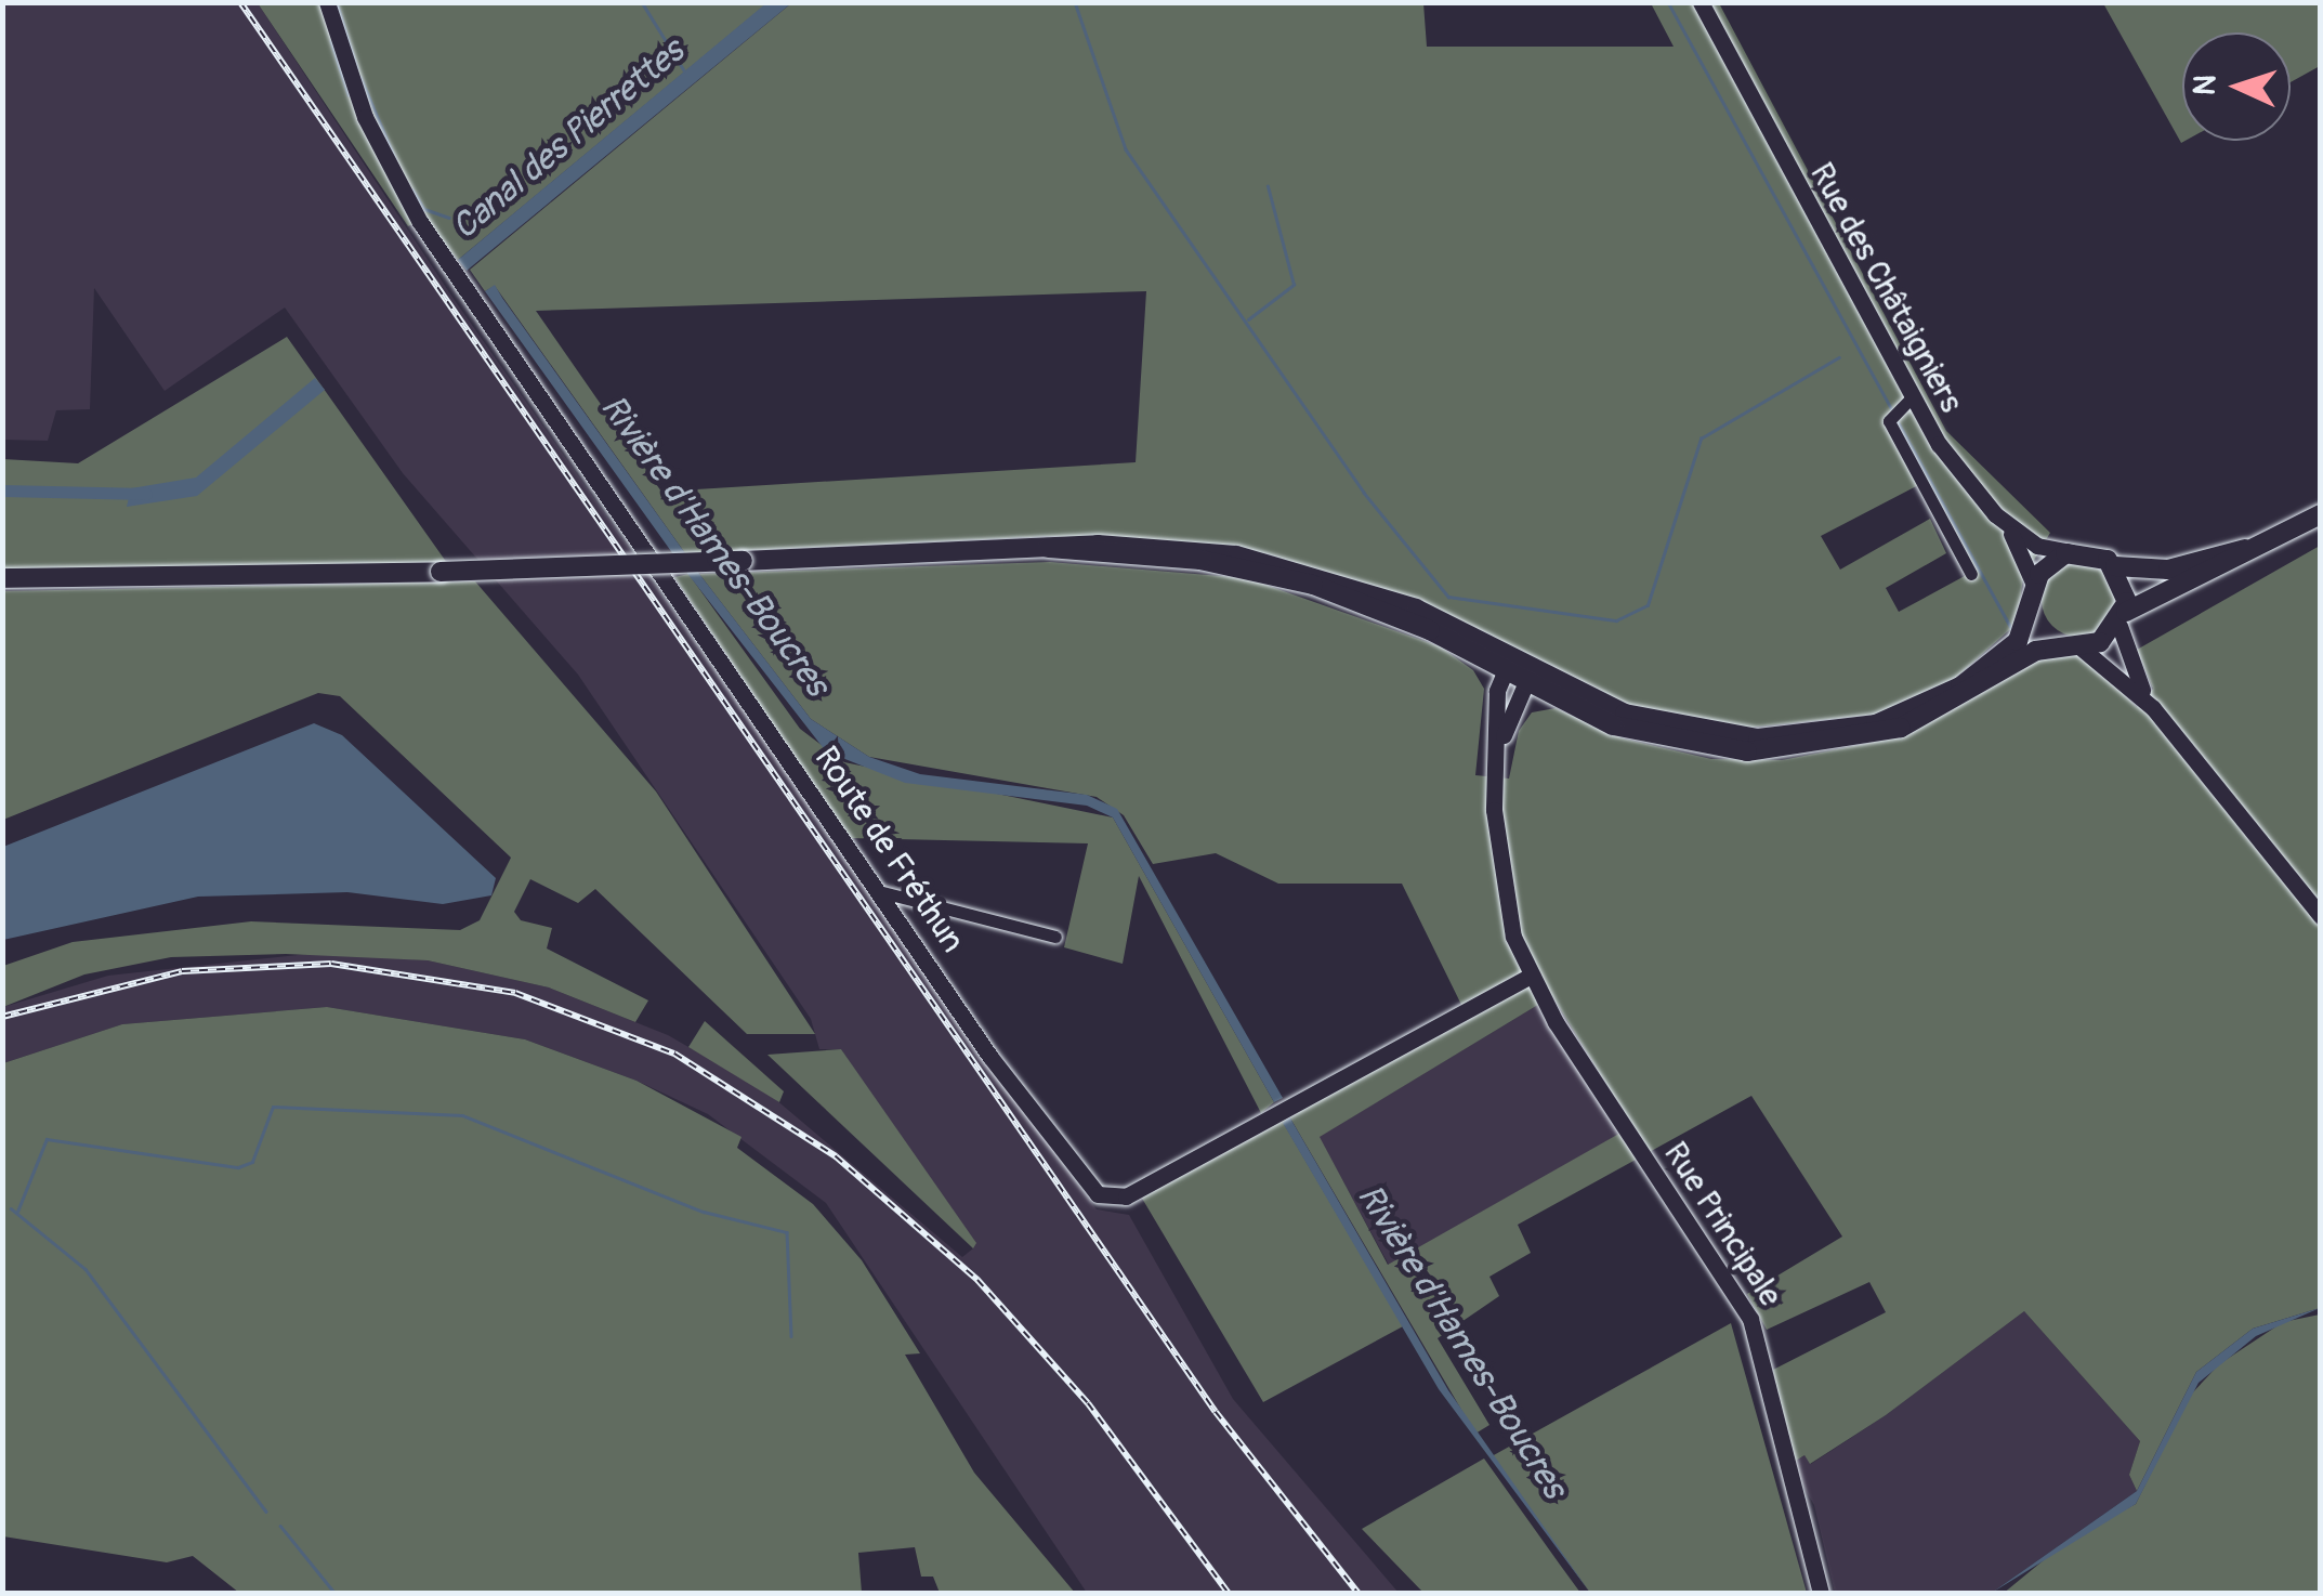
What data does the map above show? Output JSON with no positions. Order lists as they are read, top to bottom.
{
  "streets": {
    "street": ["Rue des Châtaigniers", "Route de Fréthun", "Rue Principale"]
  },
  "crossings": [
    ["Route de Fréthun", "Rue Principale"]
  ],
  "water": ["Canal des Pierrettes", "Rivière d'Hames-Boucres"],
  "north": "left"
}
